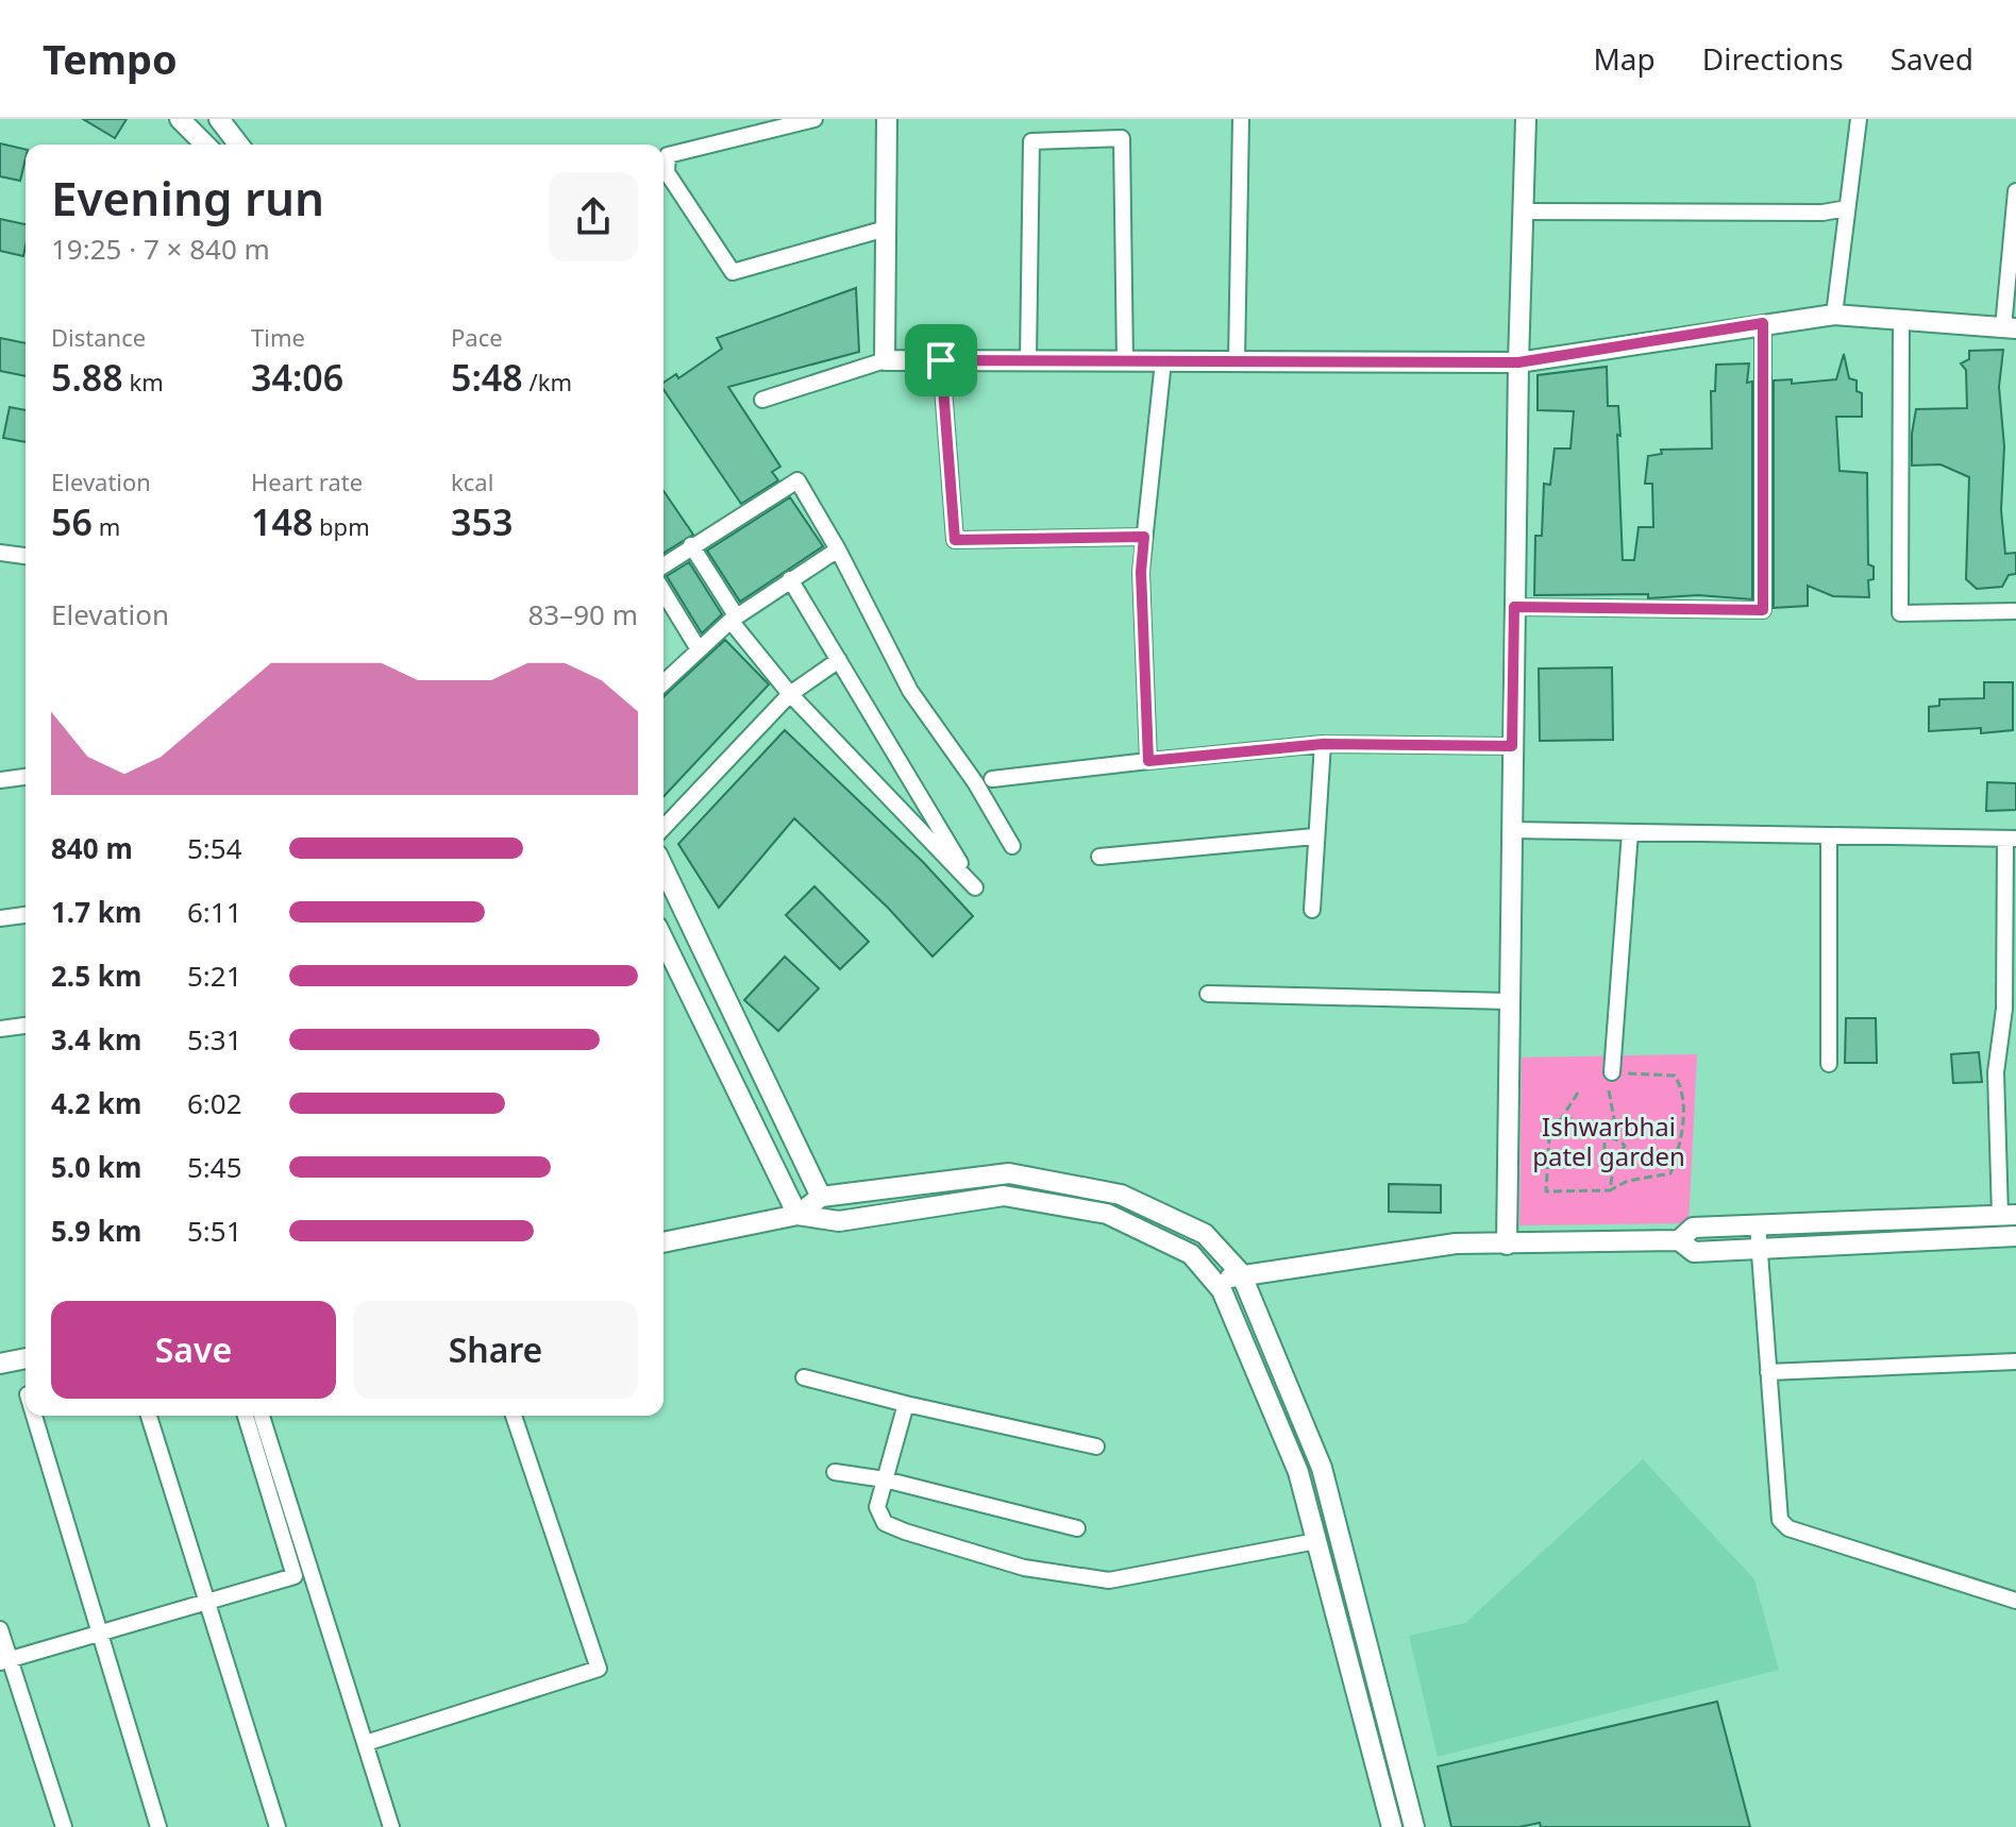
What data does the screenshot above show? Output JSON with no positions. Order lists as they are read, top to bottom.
{
  "parks": ["Ishwarbhai patel garden"],
  "page": {
    "header": "Tempo",
    "nav": ["Map", "Directions", "Saved"],
    "heading": ["Evening run", "19:25 · 7 × 840 m"],
    "stats": [
      ["Distance", "5.88 km"],
      ["Time", "34:06"],
      ["Pace", "5:48 /km"],
      ["Elevation", "56 m"],
      ["Heart rate", "148 bpm"],
      ["kcal", "353"]
    ],
    "chart": ["Elevation", "83–90 m"],
    "list": [
      {
        "name": "840 m",
        "note": "5:54"
      },
      {
        "name": "1.7 km",
        "note": "6:11"
      },
      {
        "name": "2.5 km",
        "note": "5:21"
      },
      {
        "name": "3.4 km",
        "note": "5:31"
      },
      {
        "name": "4.2 km",
        "note": "6:02"
      },
      {
        "name": "5.0 km",
        "note": "5:45"
      },
      {
        "name": "5.9 km",
        "note": "5:51"
      }
    ],
    "buttons": ["Save", "Share"]
  }
}
